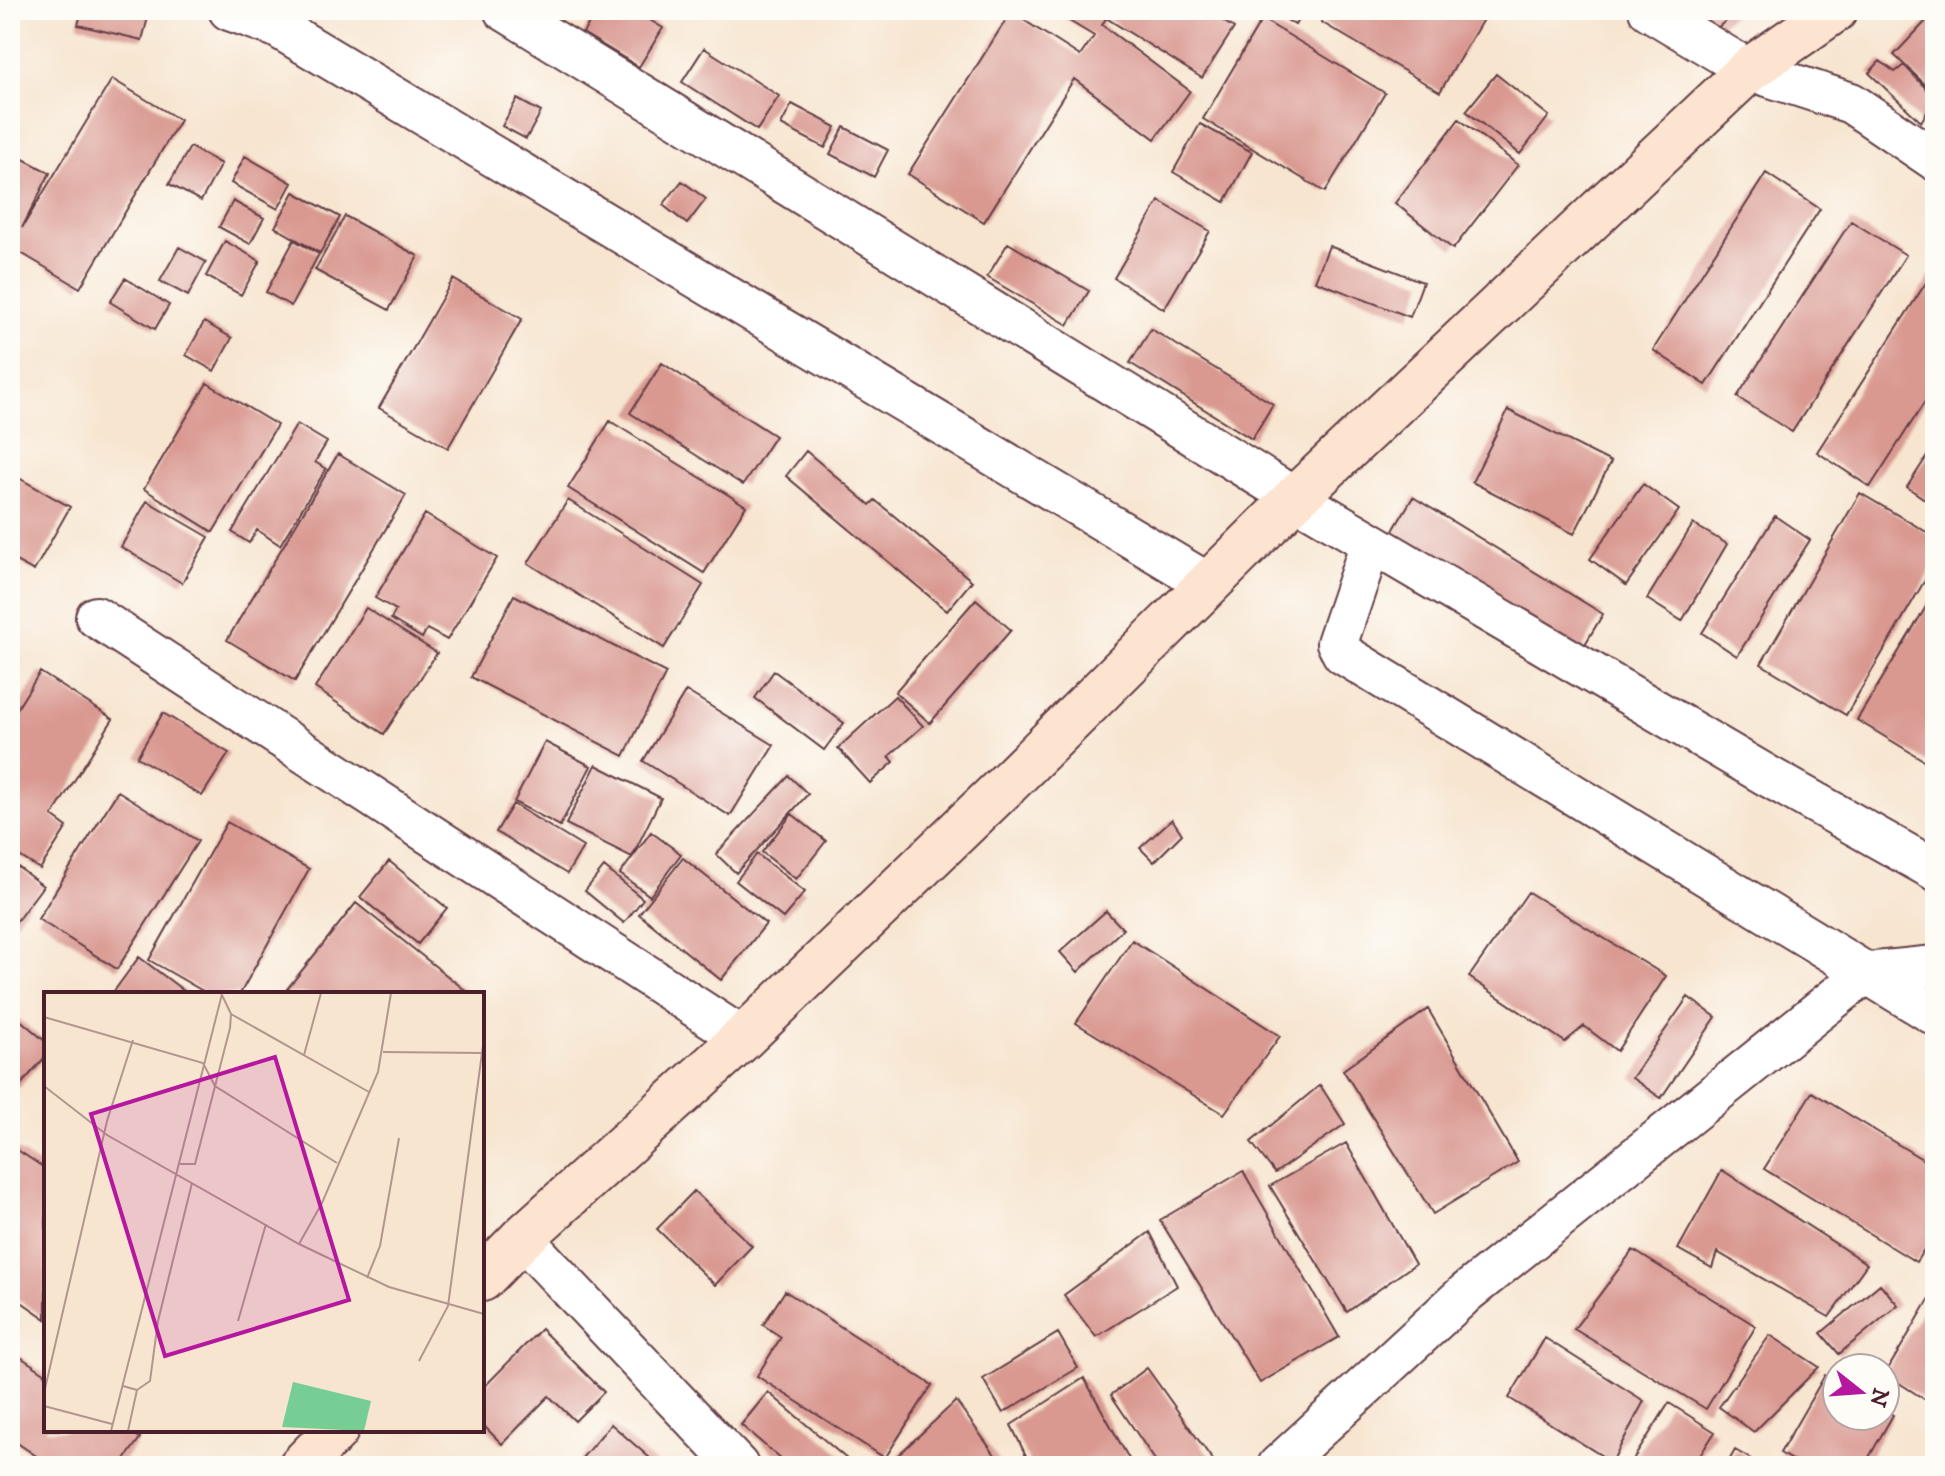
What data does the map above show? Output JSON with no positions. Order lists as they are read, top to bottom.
{
  "north": "right"
}
